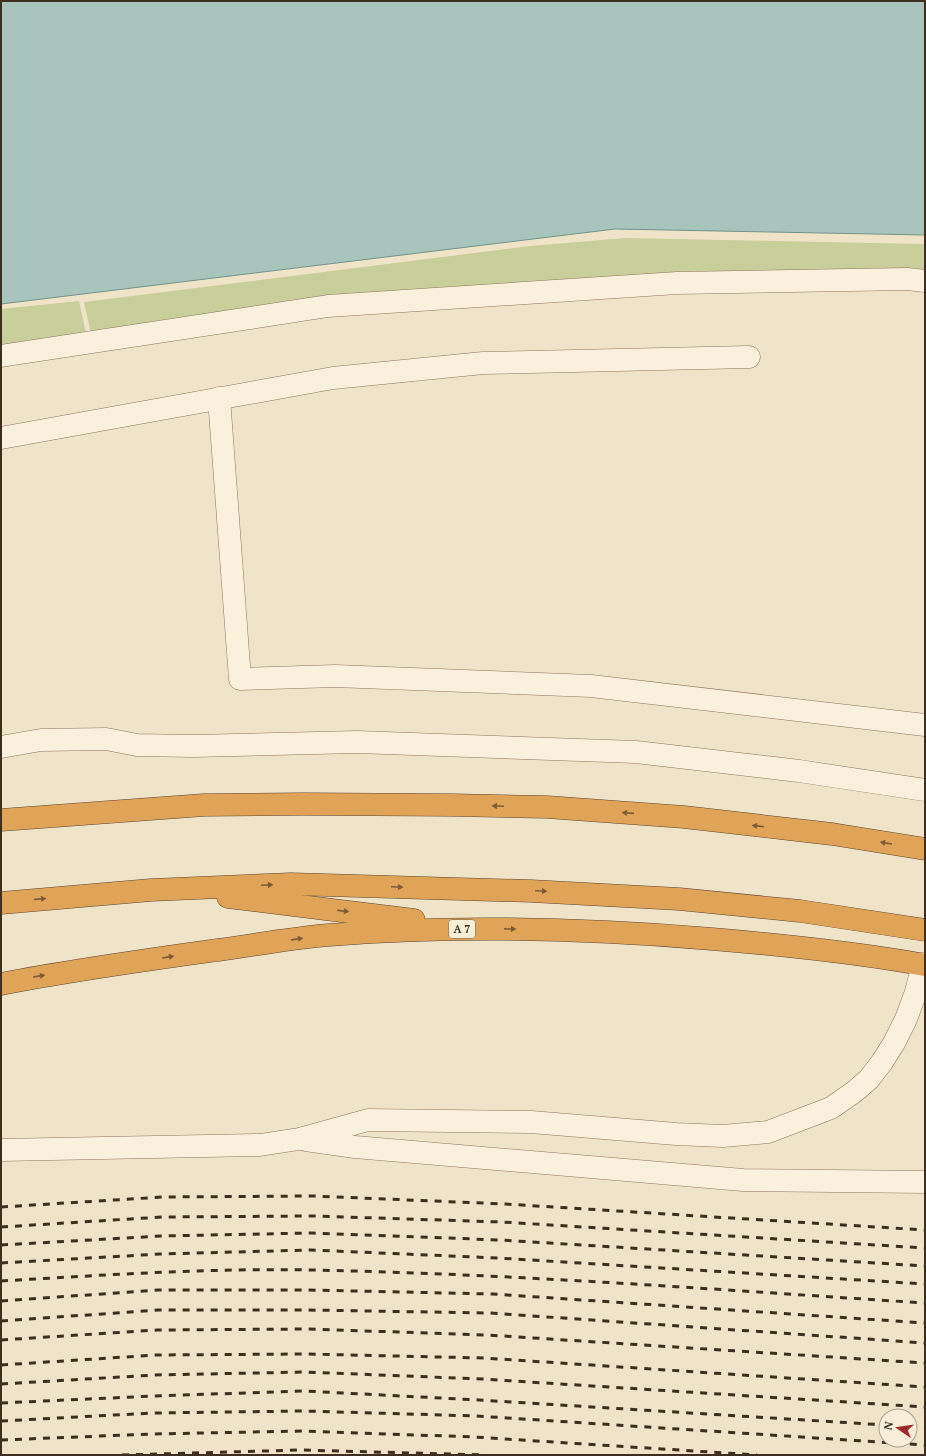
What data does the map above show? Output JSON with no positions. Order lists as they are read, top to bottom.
{
  "streets": {
    "highway": ["A 7"]
  },
  "north": "left"
}
